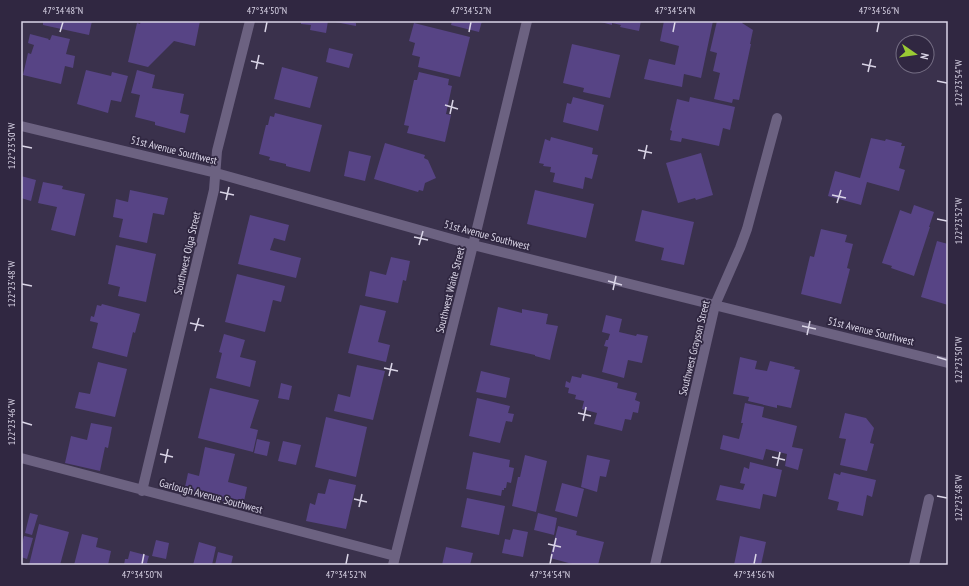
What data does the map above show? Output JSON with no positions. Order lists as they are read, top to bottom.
{
  "streets": {
    "street": [
      "51st Avenue Southwest",
      "Southwest Olga Street",
      "Southwest Waite Street",
      "Southwest Grayson Street",
      "Garlough Avenue Southwest"
    ]
  },
  "crossings": [
    ["51st Avenue Southwest", "Southwest Olga Street"],
    ["51st Avenue Southwest", "Southwest Waite Street"],
    ["51st Avenue Southwest", "Southwest Grayson Street"],
    ["Southwest Olga Street", "Garlough Avenue Southwest"],
    ["Southwest Waite Street", "Garlough Avenue Southwest"]
  ],
  "north": "right",
  "coordinates": [
    "47°34'48\"N",
    "47°34'50\"N",
    "47°34'52\"N",
    "47°34'54\"N",
    "47°34'56\"N",
    "122°23'54\"W",
    "122°23'50\"W",
    "122°23'52\"W",
    "122°23'48\"W",
    "122°23'46\"W"
  ]
}
